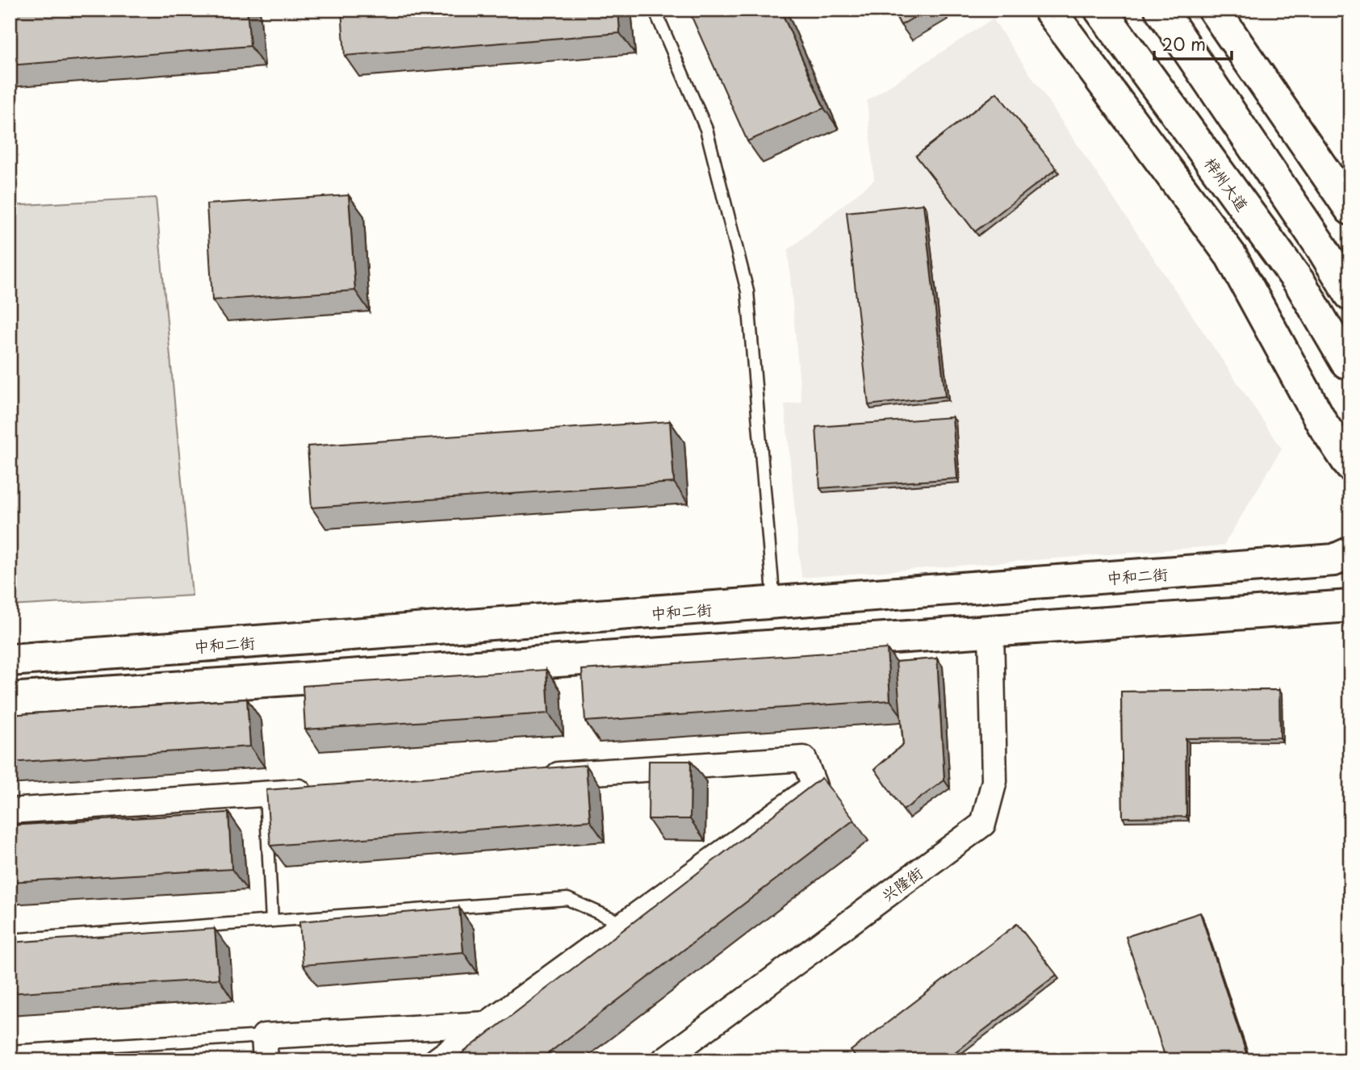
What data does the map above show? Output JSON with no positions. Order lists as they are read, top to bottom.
{
  "streets": {
    "main road": ["梓州大道", "中和二街"],
    "street": ["兴隆街"]
  },
  "scale_bar": "20 m"
}
